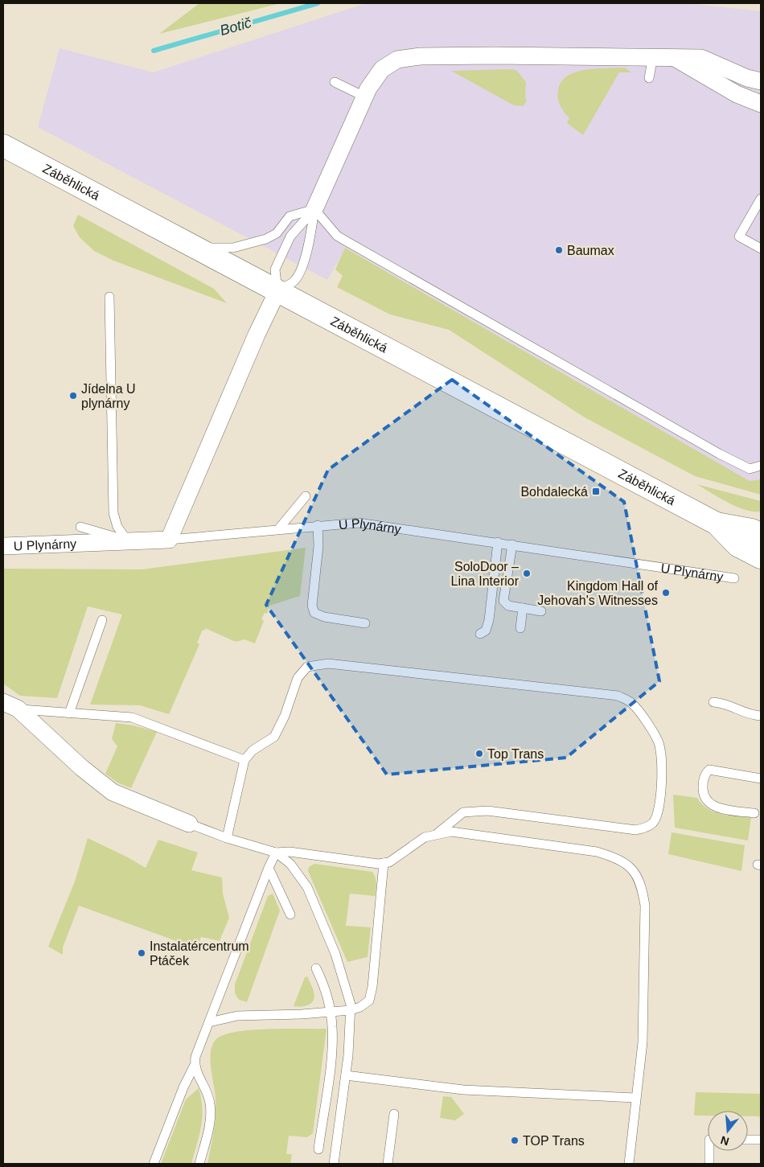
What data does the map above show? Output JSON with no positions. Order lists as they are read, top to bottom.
{
  "streets": {
    "street": ["Záběhlická", "U Plynárny"]
  },
  "water": ["Botič"],
  "places": {
    "other": [
      "Baumax",
      "Jídelna U plynárny",
      "SoloDoor – Lina Interior",
      "Kingdom Hall of Jehovah's Witnesses",
      "Top Trans",
      "Instalatércentrum Ptáček",
      "TOP Trans"
    ],
    "transit": ["Bohdalecká"]
  },
  "north": "bottom"
}
